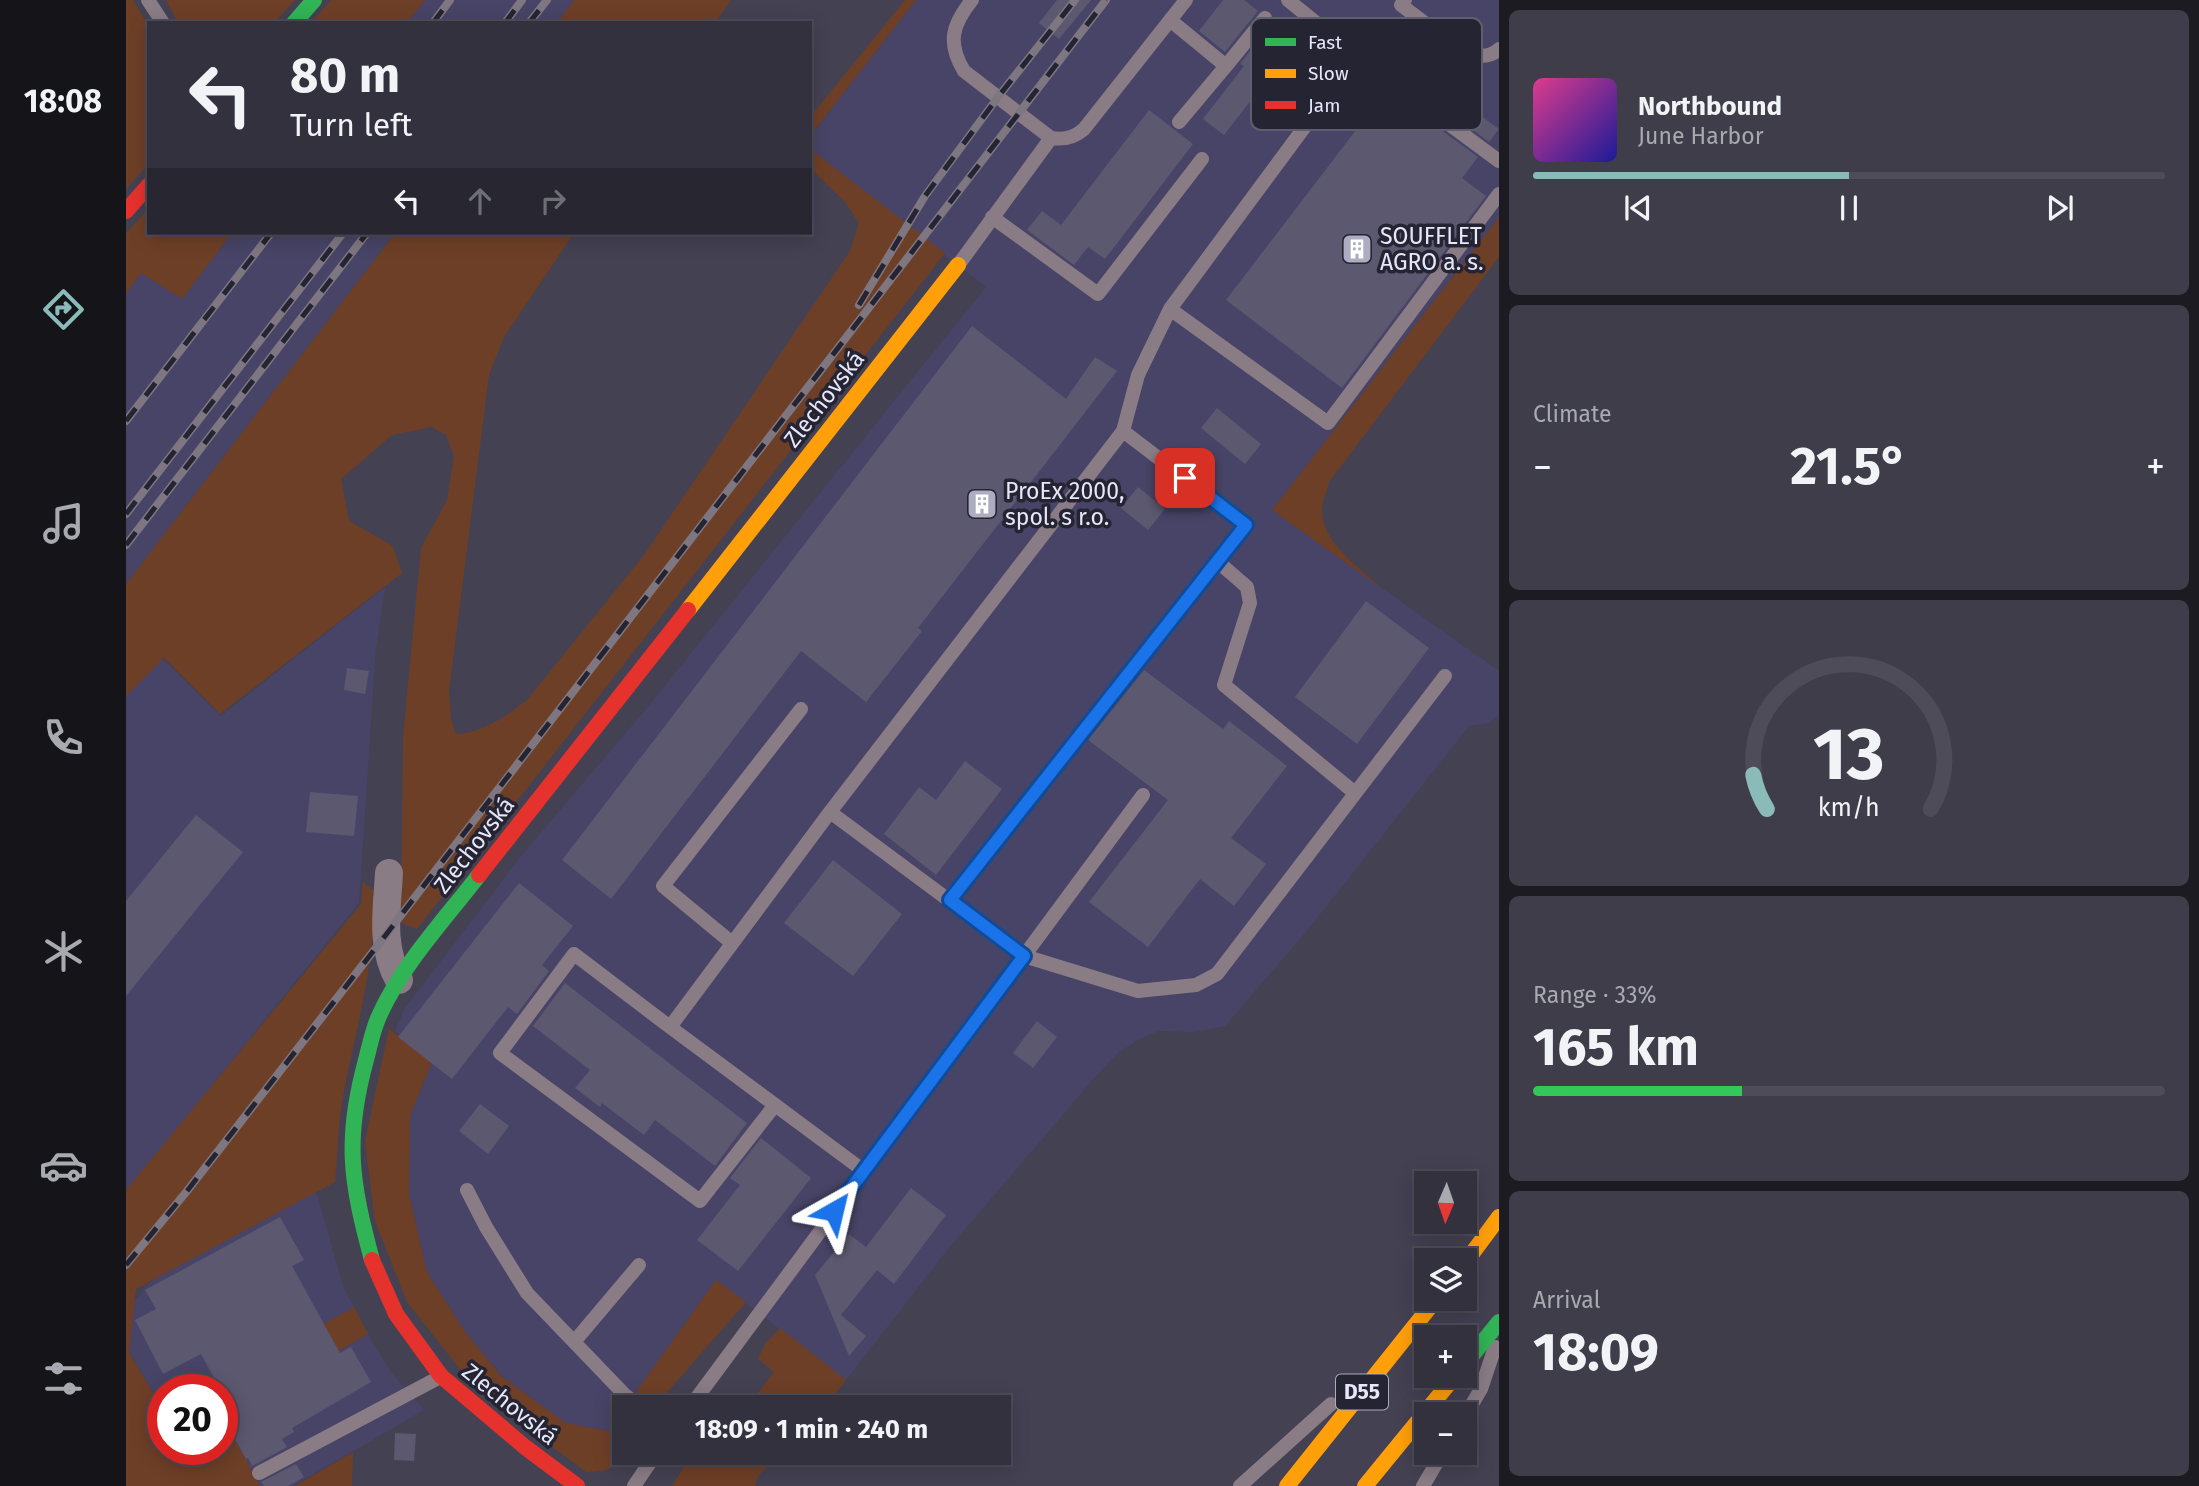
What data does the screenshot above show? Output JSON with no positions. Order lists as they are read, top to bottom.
{
  "streets": {
    "main road": ["Zlechovská", "D55"]
  },
  "places": {
    "building": ["SOUFFLET AGRO a. s.", "ProEx 2000, spol. s r.o."]
  },
  "legend": ["Fast", "Slow", "Jam"],
  "north": "bottom",
  "page": {
    "tabs": "18:08",
    "turn": ["80 m", "Turn left"],
    "song": ["Northbound", "June Harbor"],
    "tile": [
      "Climate",
      ["Range · 33%", "165 km"],
      ["Arrival", "18:09"]
    ],
    "heat": ["−", "21.5°", "+"],
    "map_buttons": ["+", "−"],
    "limit": "20",
    "trip": "18:09 · 1 min · 240 m",
    "gauge": ["13", "km/h"]
  }
}
